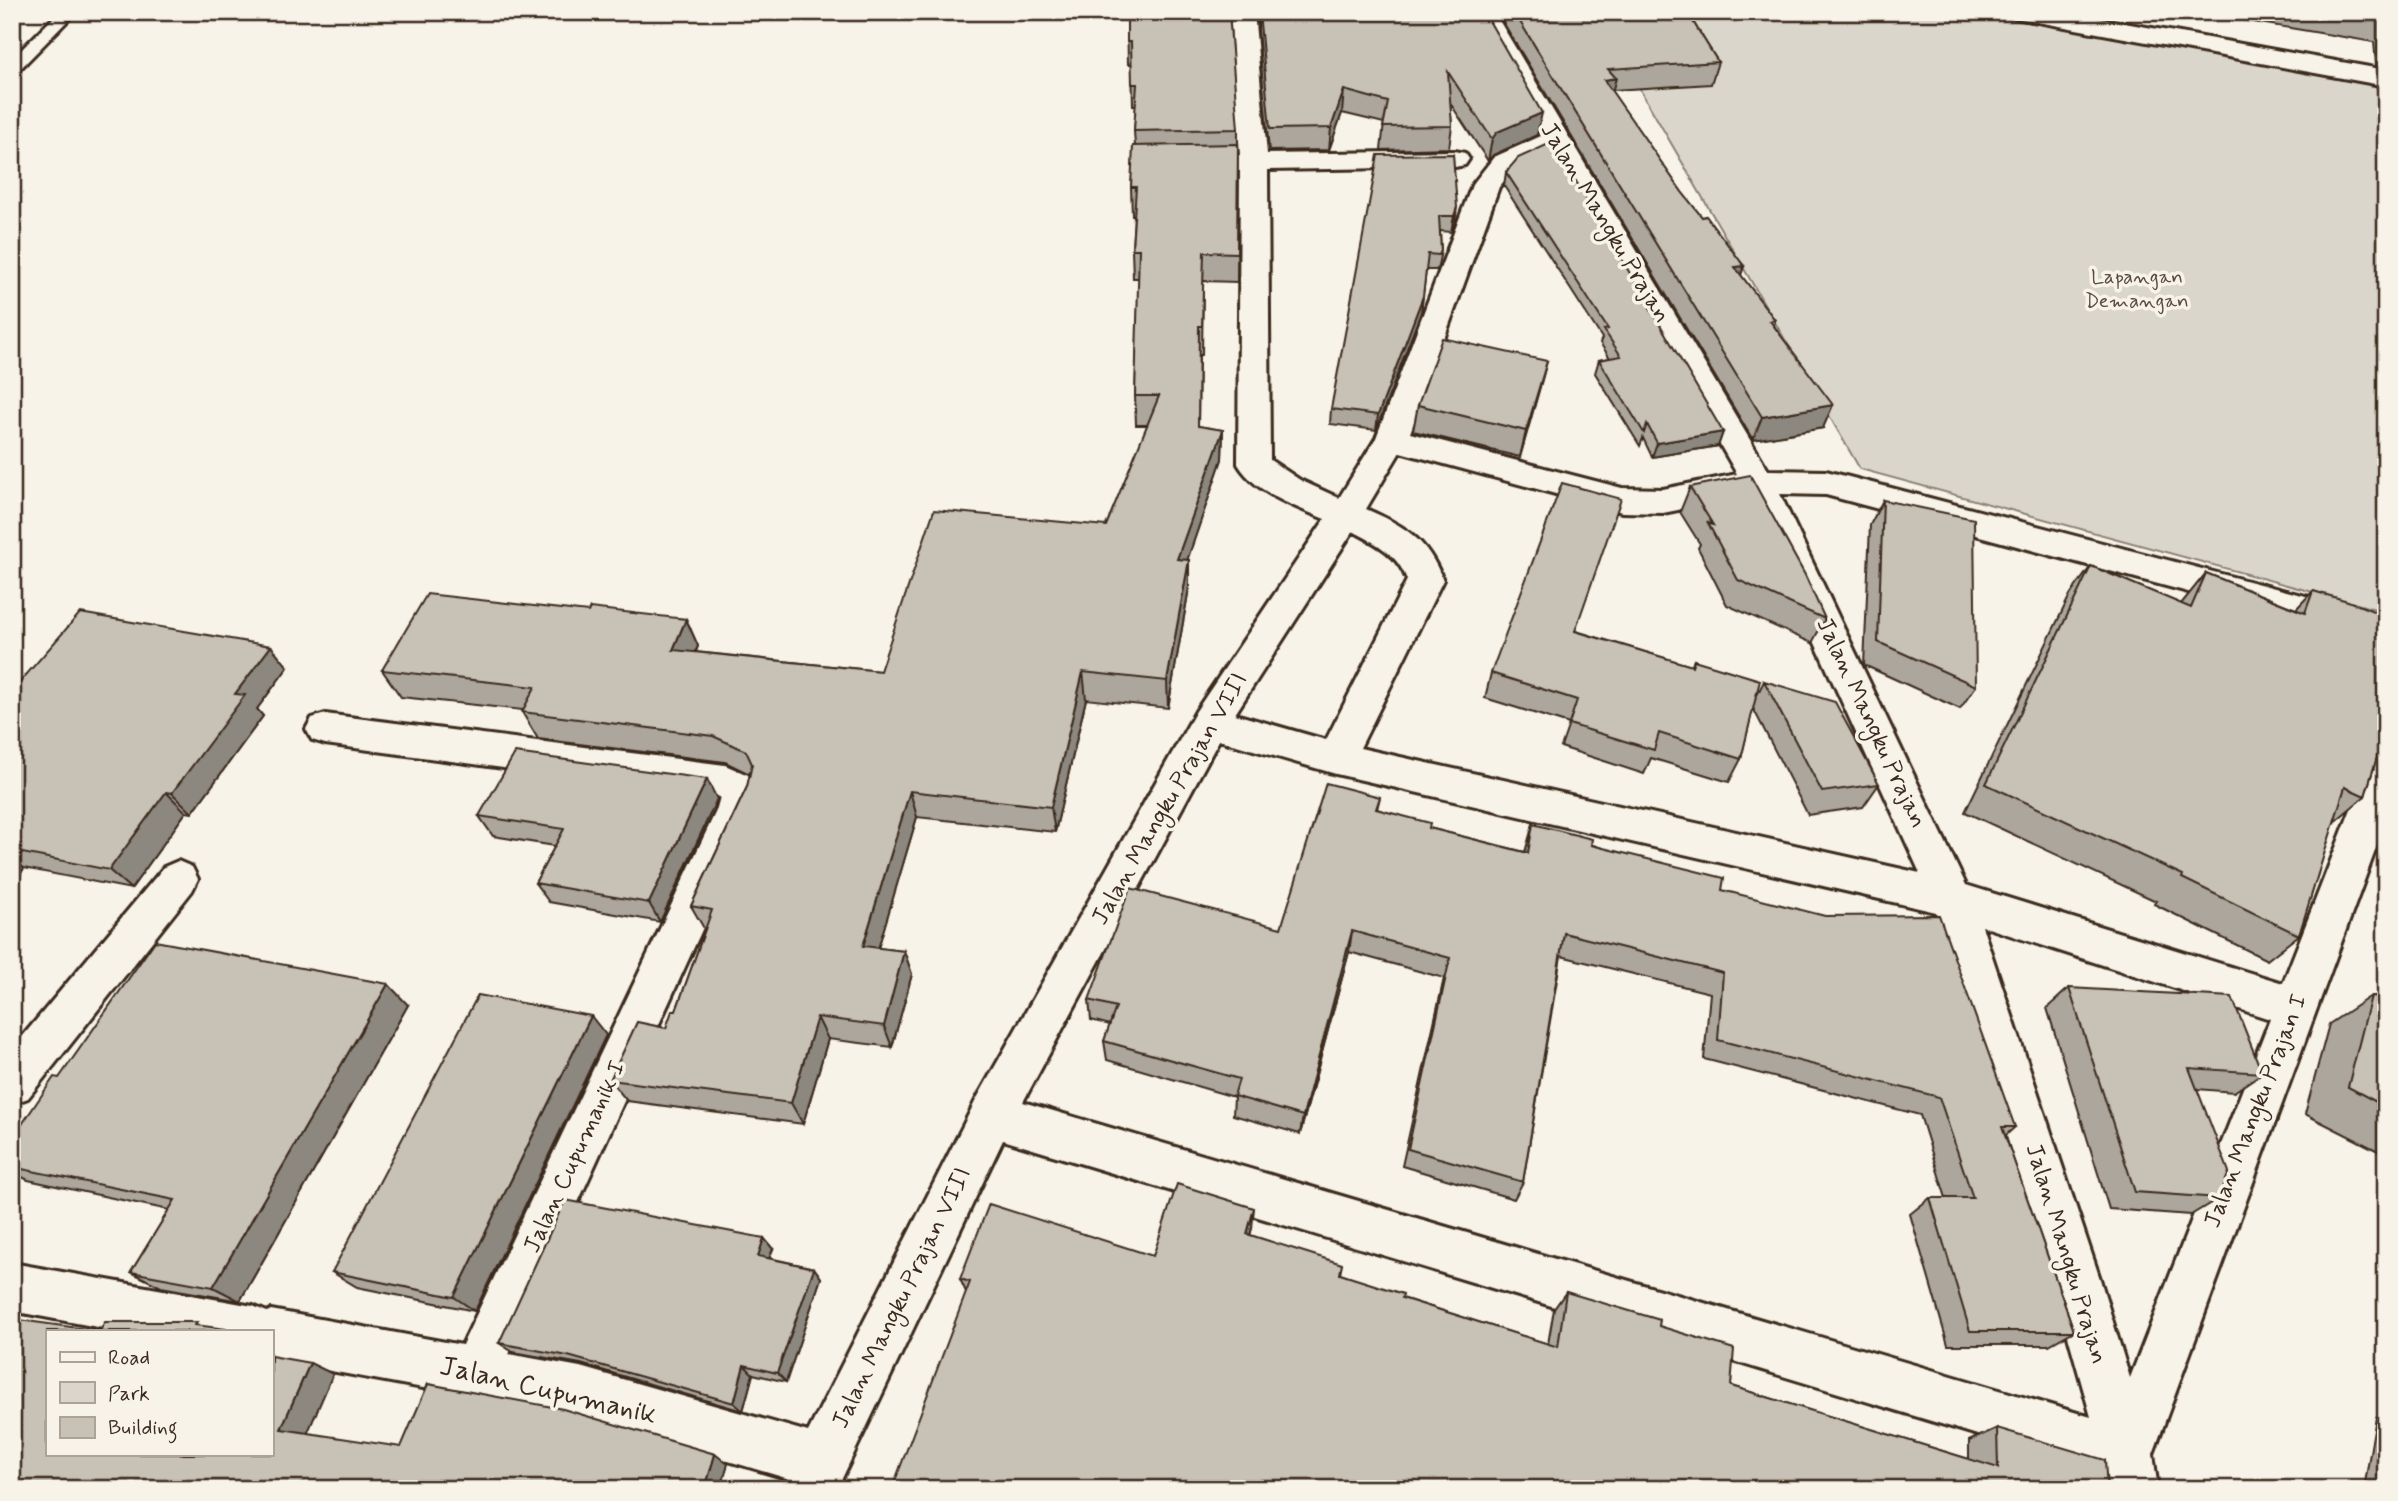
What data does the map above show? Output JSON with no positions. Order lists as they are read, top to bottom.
{
  "streets": {
    "street": [
      "Jalan Mangku Prajan",
      "Jalan Mangku Prajan VIII",
      "Jalan Mangku Prajan I",
      "Jalan Cupumanik I",
      "Jalan Cupumanik"
    ]
  },
  "crossings": [
    ["Jalan Mangku Prajan", "Jalan Mangku Prajan VIII"],
    ["Jalan Mangku Prajan", "Jalan Mangku Prajan I"],
    ["Jalan Mangku Prajan VIII", "Jalan Cupumanik"],
    ["Jalan Cupumanik I", "Jalan Cupumanik"]
  ],
  "parks": ["Lapangan Demangan"],
  "legend": ["Road", "Park", "Building"]
}
